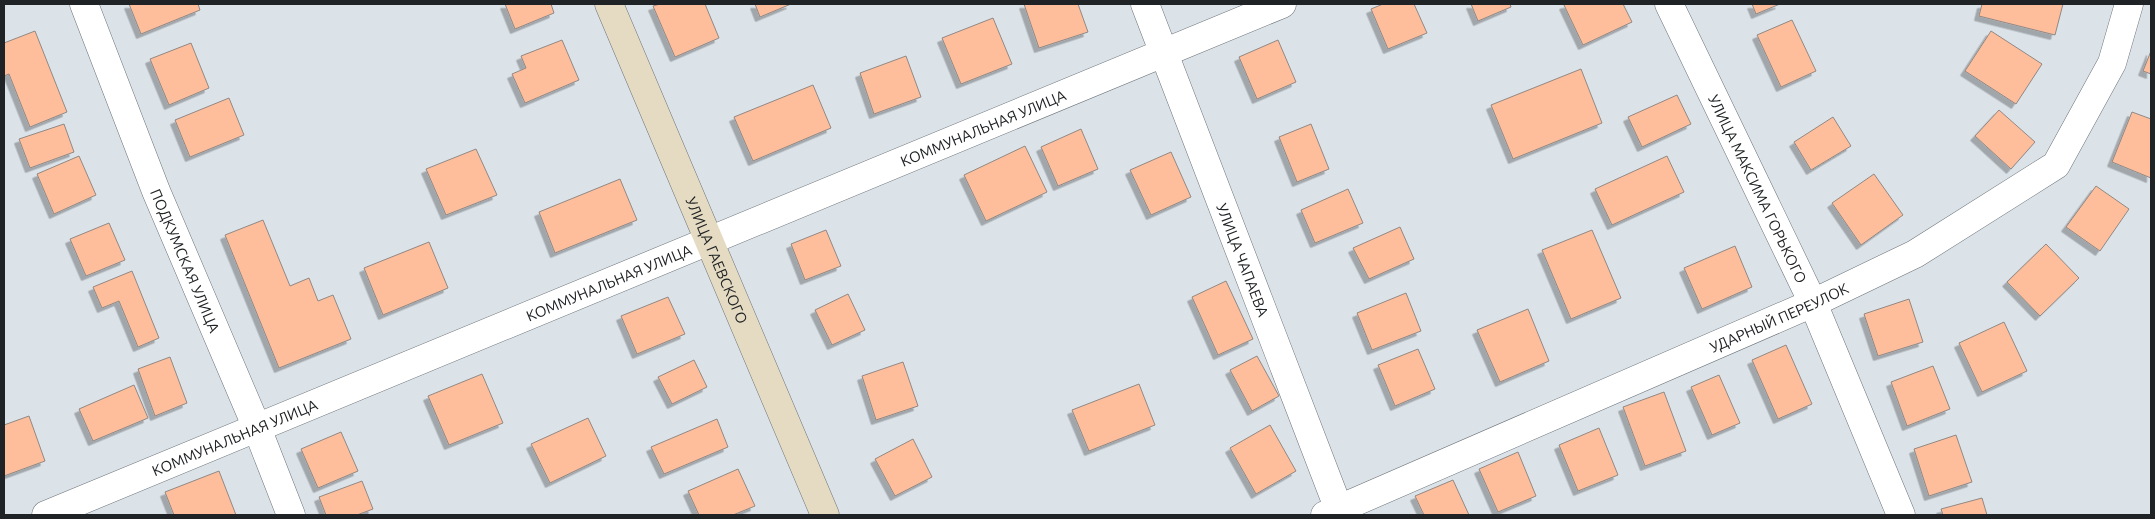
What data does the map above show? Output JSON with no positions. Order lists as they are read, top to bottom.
{
  "streets": {
    "main road": ["УЛИЦА ГАЕВСКОГО"],
    "street": [
      "КОММУНАЛЬНАЯ УЛИЦА",
      "УЛИЦА МАКСИМА ГОРЬКОГО",
      "УЛИЦА ЧАПАЕВА",
      "ПОДКУМСКАЯ УЛИЦА",
      "УДАРНЫЙ ПЕРЕУЛОК"
    ]
  },
  "crossings": [
    ["КОММУНАЛЬНАЯ УЛИЦА", "УЛИЦА ГАЕВСКОГО"],
    ["КОММУНАЛЬНАЯ УЛИЦА", "УЛИЦА ЧАПАЕВА"],
    ["КОММУНАЛЬНАЯ УЛИЦА", "ПОДКУМСКАЯ УЛИЦА"],
    ["УЛИЦА МАКСИМА ГОРЬКОГО", "УДАРНЫЙ ПЕРЕУЛОК"],
    ["УЛИЦА ЧАПАЕВА", "УДАРНЫЙ ПЕРЕУЛОК"]
  ]
}
